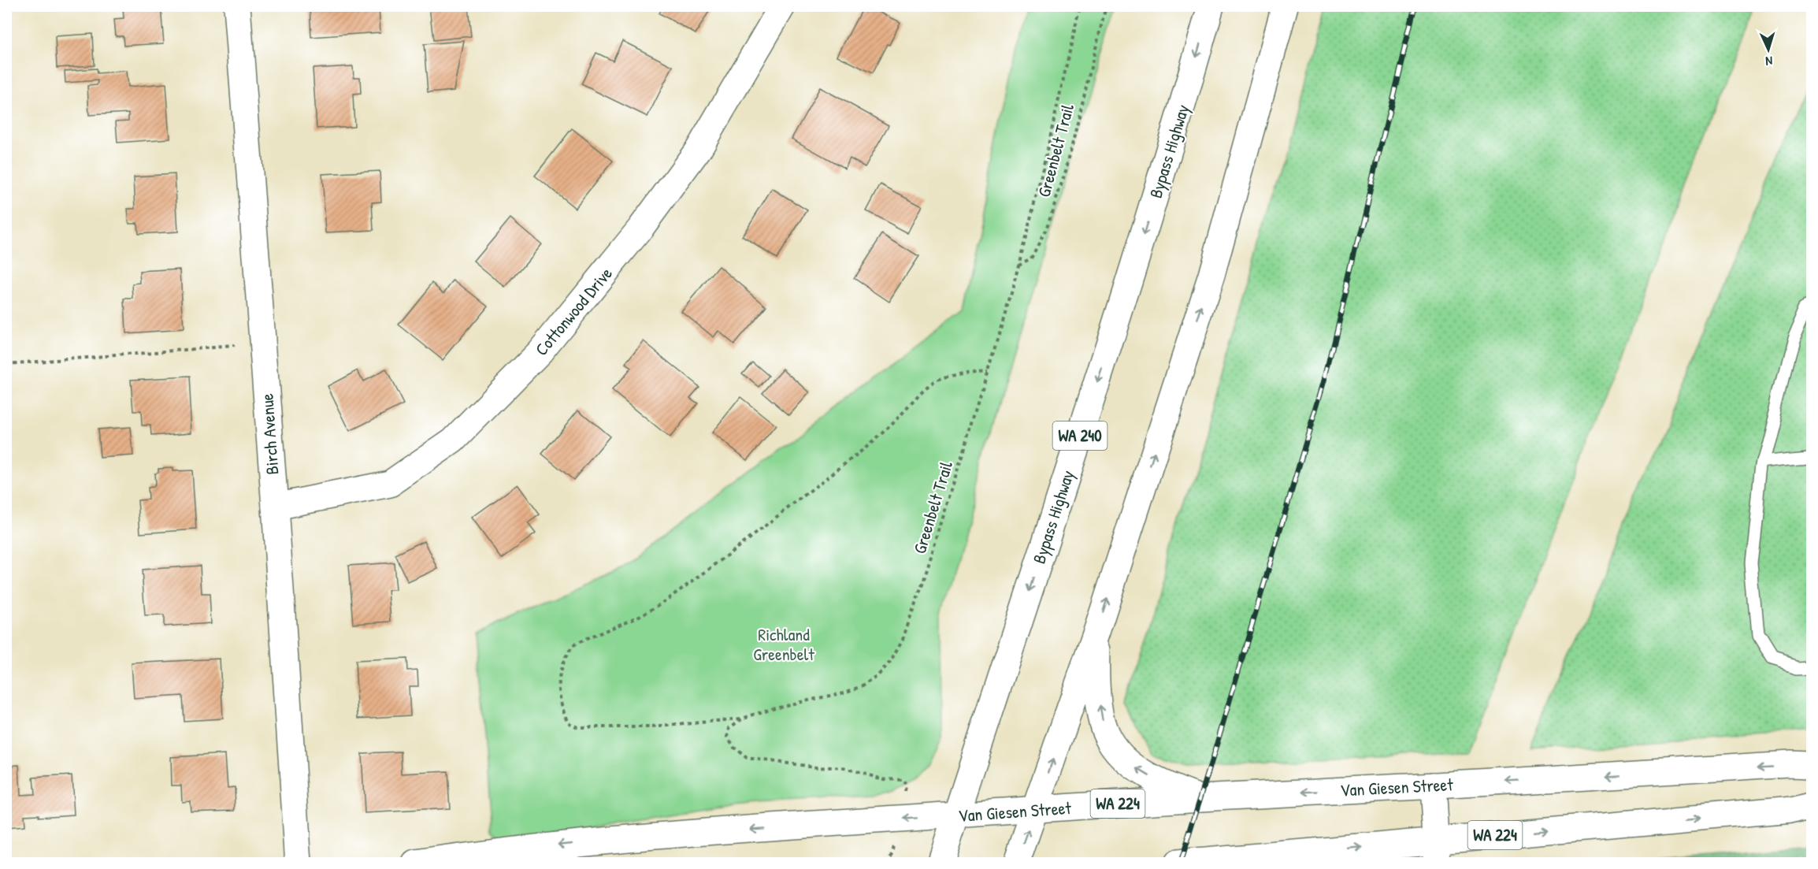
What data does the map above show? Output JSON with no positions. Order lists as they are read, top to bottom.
{
  "streets": {
    "main road": [
      "Bypass Highway",
      "Cottonwood Drive",
      "Birch Avenue",
      "WA 240",
      "Van Giesen Street",
      "WA 224"
    ],
    "path": ["Greenbelt Trail"]
  },
  "crossings": [
    ["Bypass Highway", "Van Giesen Street"],
    ["Cottonwood Drive", "Birch Avenue"]
  ],
  "parks": ["Richland Greenbelt"],
  "north": "bottom"
}
